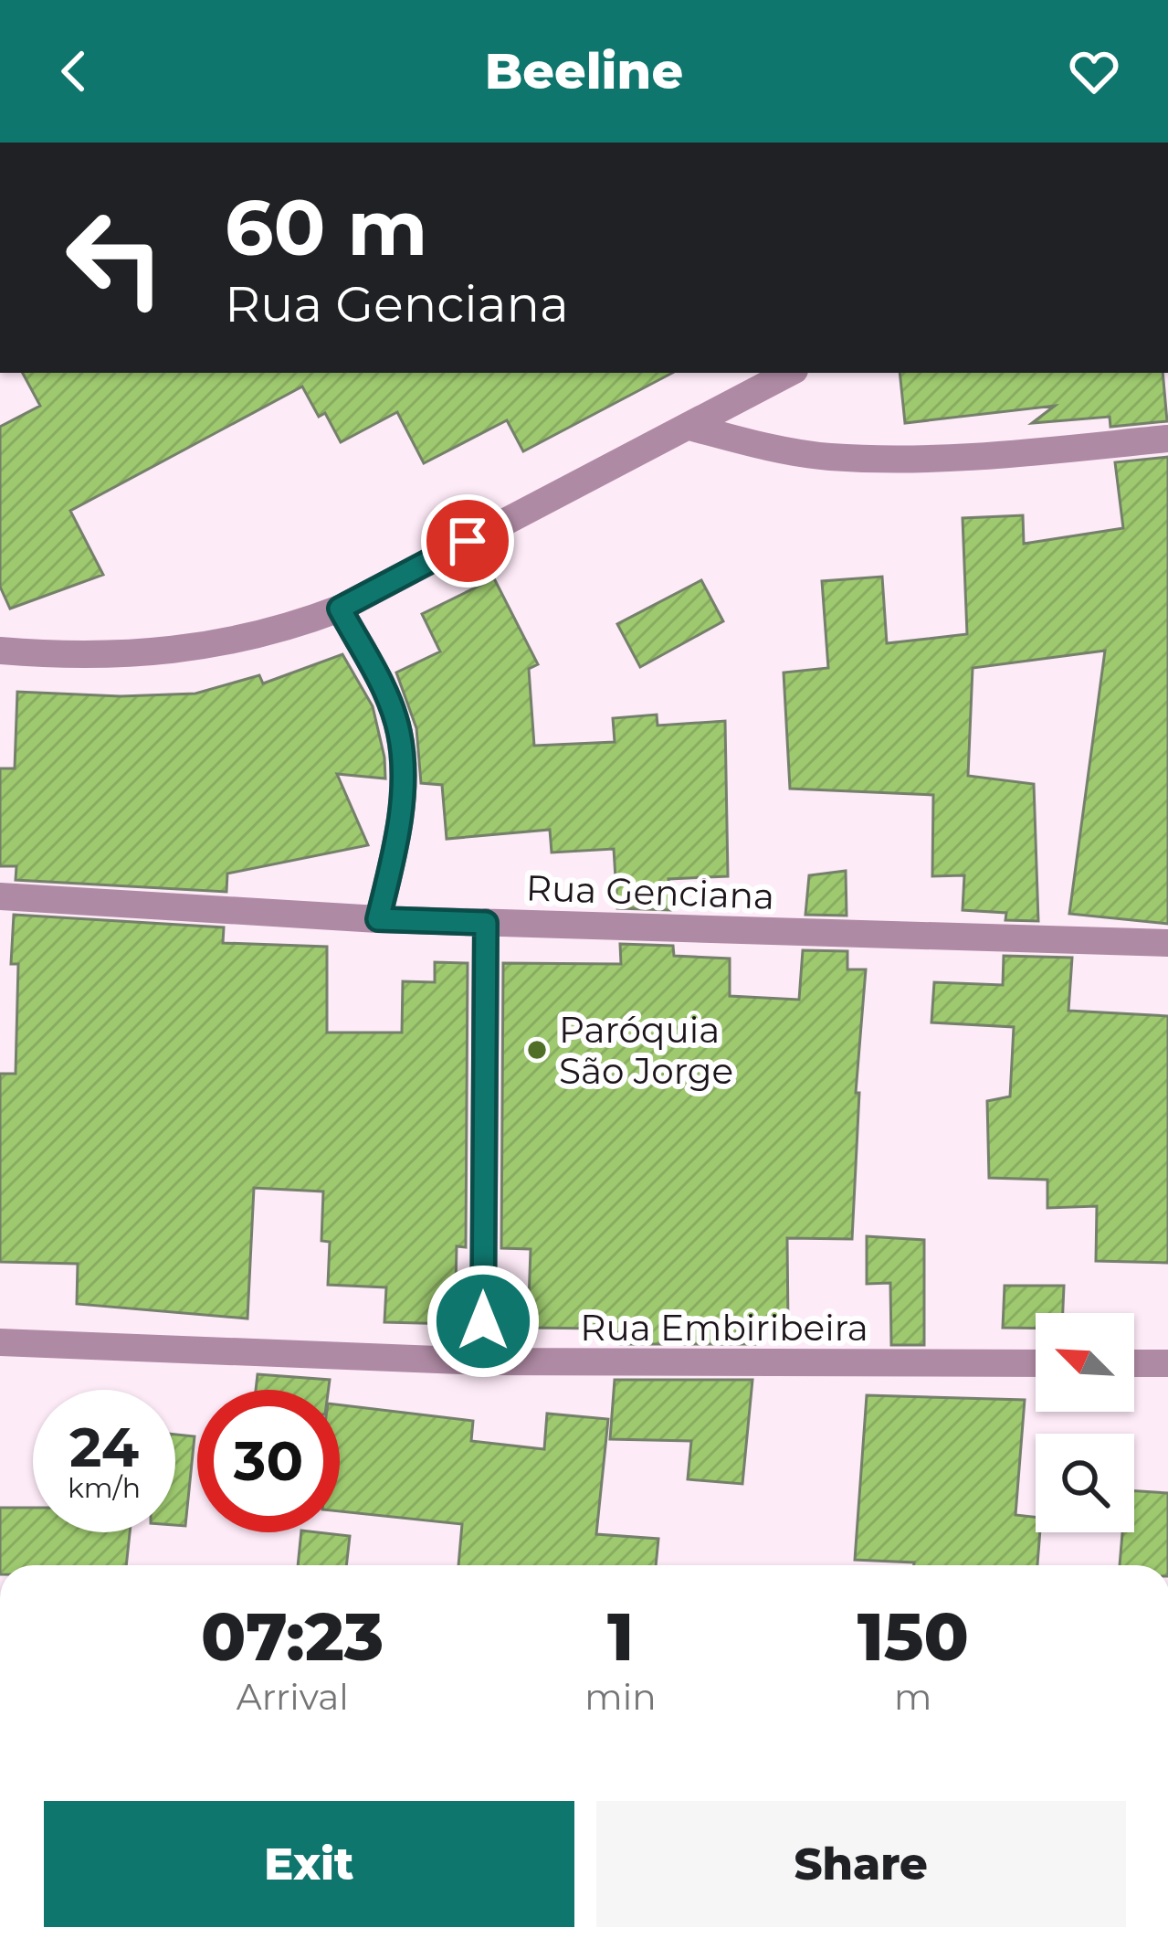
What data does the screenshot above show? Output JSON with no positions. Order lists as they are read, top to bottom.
{
  "streets": {
    "street": ["Rua Genciana", "Rua Embiribeira"]
  },
  "places": ["Paróquia São Jorge"],
  "north": "top left",
  "page": {
    "header": "Beeline",
    "turn": ["60 m", "Rua Genciana"],
    "speed": "24 km/h",
    "limit": "30",
    "eta": [
      "07:23",
      "Arrival",
      "1",
      "min",
      "150",
      "m"
    ],
    "buttons": ["Exit", "Share"]
  }
}
